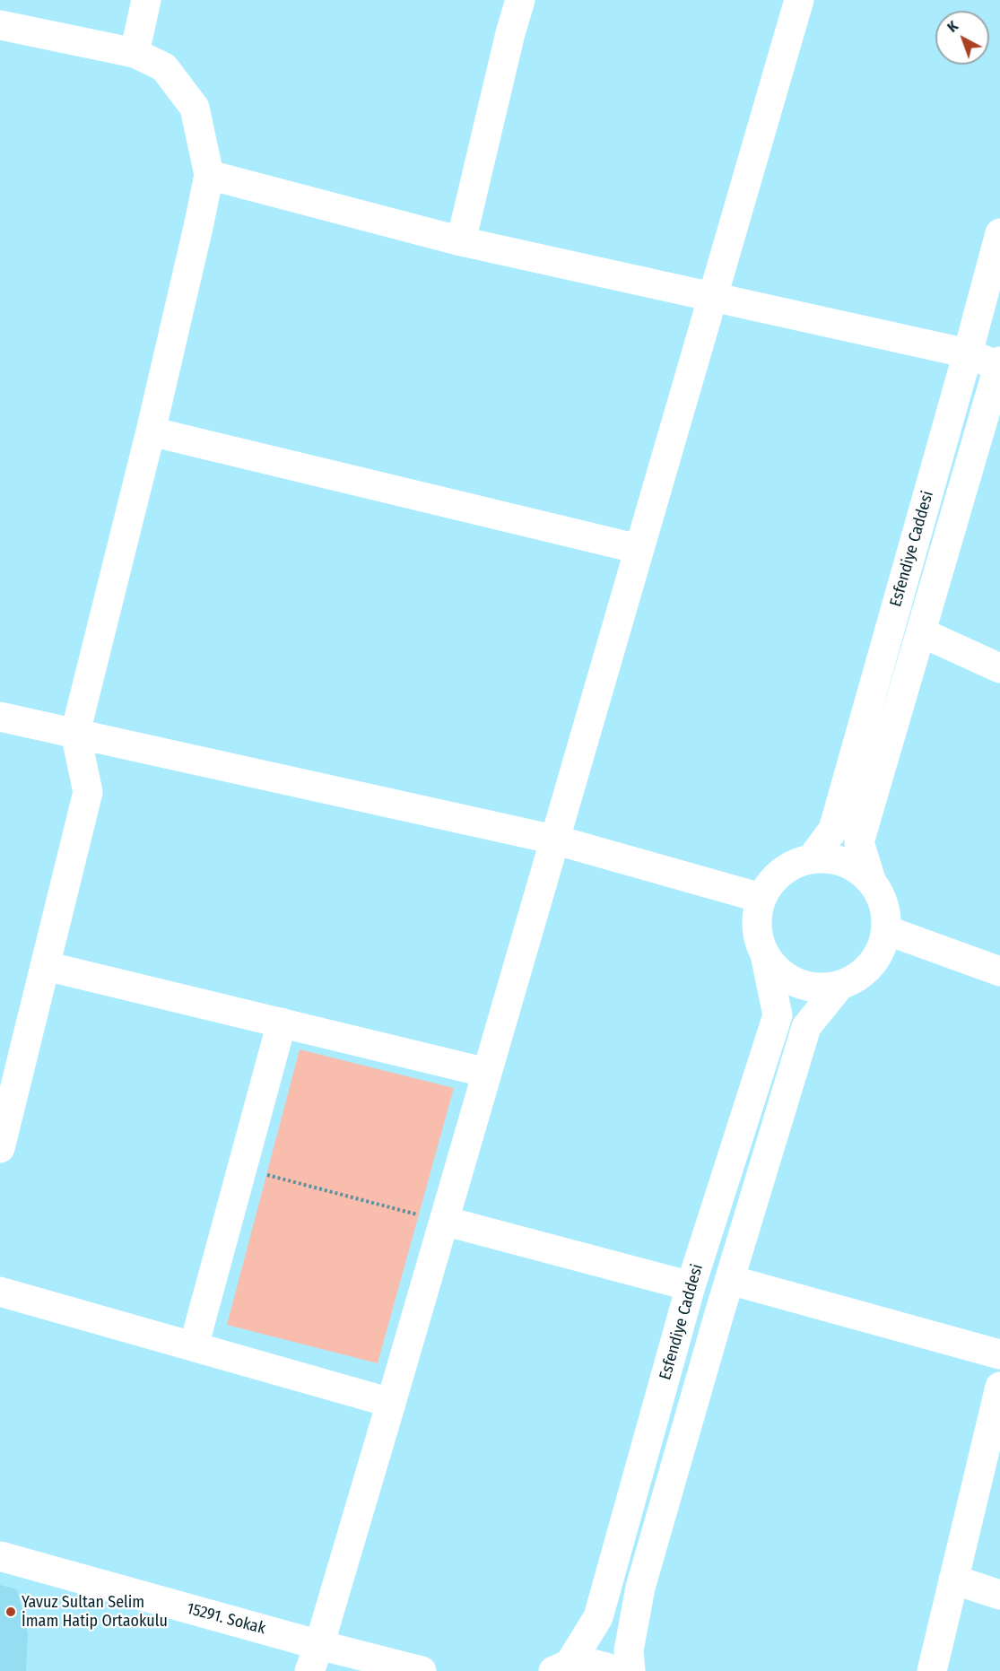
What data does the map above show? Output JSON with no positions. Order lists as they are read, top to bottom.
{
  "streets": {
    "street": ["Esfendiye Caddesi", "15291. Sokak"]
  },
  "places": ["Yavuz Sultan Selim İmam Hatip Ortaokulu"],
  "north": "top left"
}
